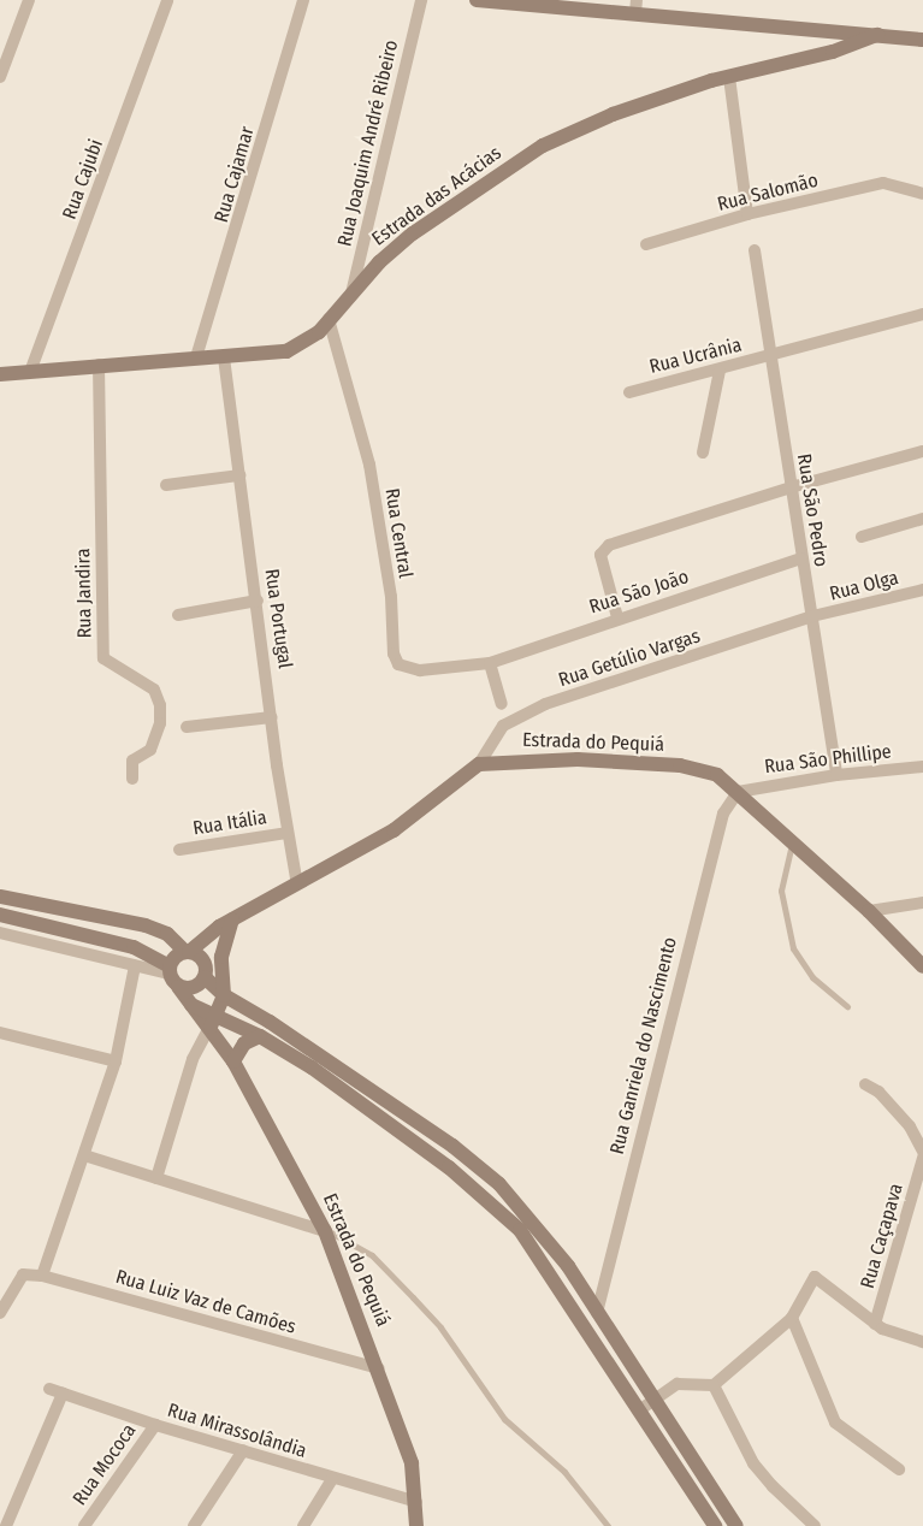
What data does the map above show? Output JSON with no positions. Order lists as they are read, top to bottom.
{
  "streets": {
    "main road": ["Estrada das Acácias", "Estrada do Pequiá"],
    "street": [
      "Rua Joaquim André Ribeiro",
      "Rua Cajamar",
      "Rua Cajubi",
      "Rua Salomão",
      "Rua Ucrânia",
      "Rua São Pedro",
      "Rua Central",
      "Rua Olga",
      "Rua São João",
      "Rua Jandira",
      "Rua Portugal",
      "Rua Getúlio Vargas",
      "Rua São Phillipe",
      "Rua Itália",
      "Rua Ganriela do Nascimento",
      "Rua Caçapava",
      "Rua Luiz Vaz de Camões",
      "Rua Mirassolândia",
      "Rua Mococa"
    ]
  },
  "crossings": [
    ["Rua Joaquim André Ribeiro", "Estrada das Acácias"],
    ["Rua Cajamar", "Estrada das Acácias"],
    ["Rua Cajubi", "Estrada das Acácias"],
    ["Estrada das Acácias", "Rua Central"],
    ["Estrada das Acácias", "Rua Jandira"],
    ["Estrada das Acácias", "Rua Portugal"],
    ["Rua Ucrânia", "Rua São Pedro"],
    ["Rua São Pedro", "Rua Olga"],
    ["Rua São Pedro", "Rua São João"],
    ["Rua São Pedro", "Rua Getúlio Vargas"],
    ["Rua São Pedro", "Rua São Phillipe"],
    ["Rua Central", "Rua São João"],
    ["Rua Olga", "Rua Getúlio Vargas"],
    ["Rua Portugal", "Rua Itália"],
    ["Rua Getúlio Vargas", "Estrada do Pequiá"],
    ["Estrada do Pequiá", "Rua São Phillipe"],
    ["Estrada do Pequiá", "Rua Ganriela do Nascimento"],
    ["Estrada do Pequiá", "Rua Luiz Vaz de Camões"],
    ["Estrada do Pequiá", "Rua Mirassolândia"],
    ["Rua São Phillipe", "Rua Ganriela do Nascimento"],
    ["Rua Mirassolândia", "Rua Mococa"]
  ]
}
